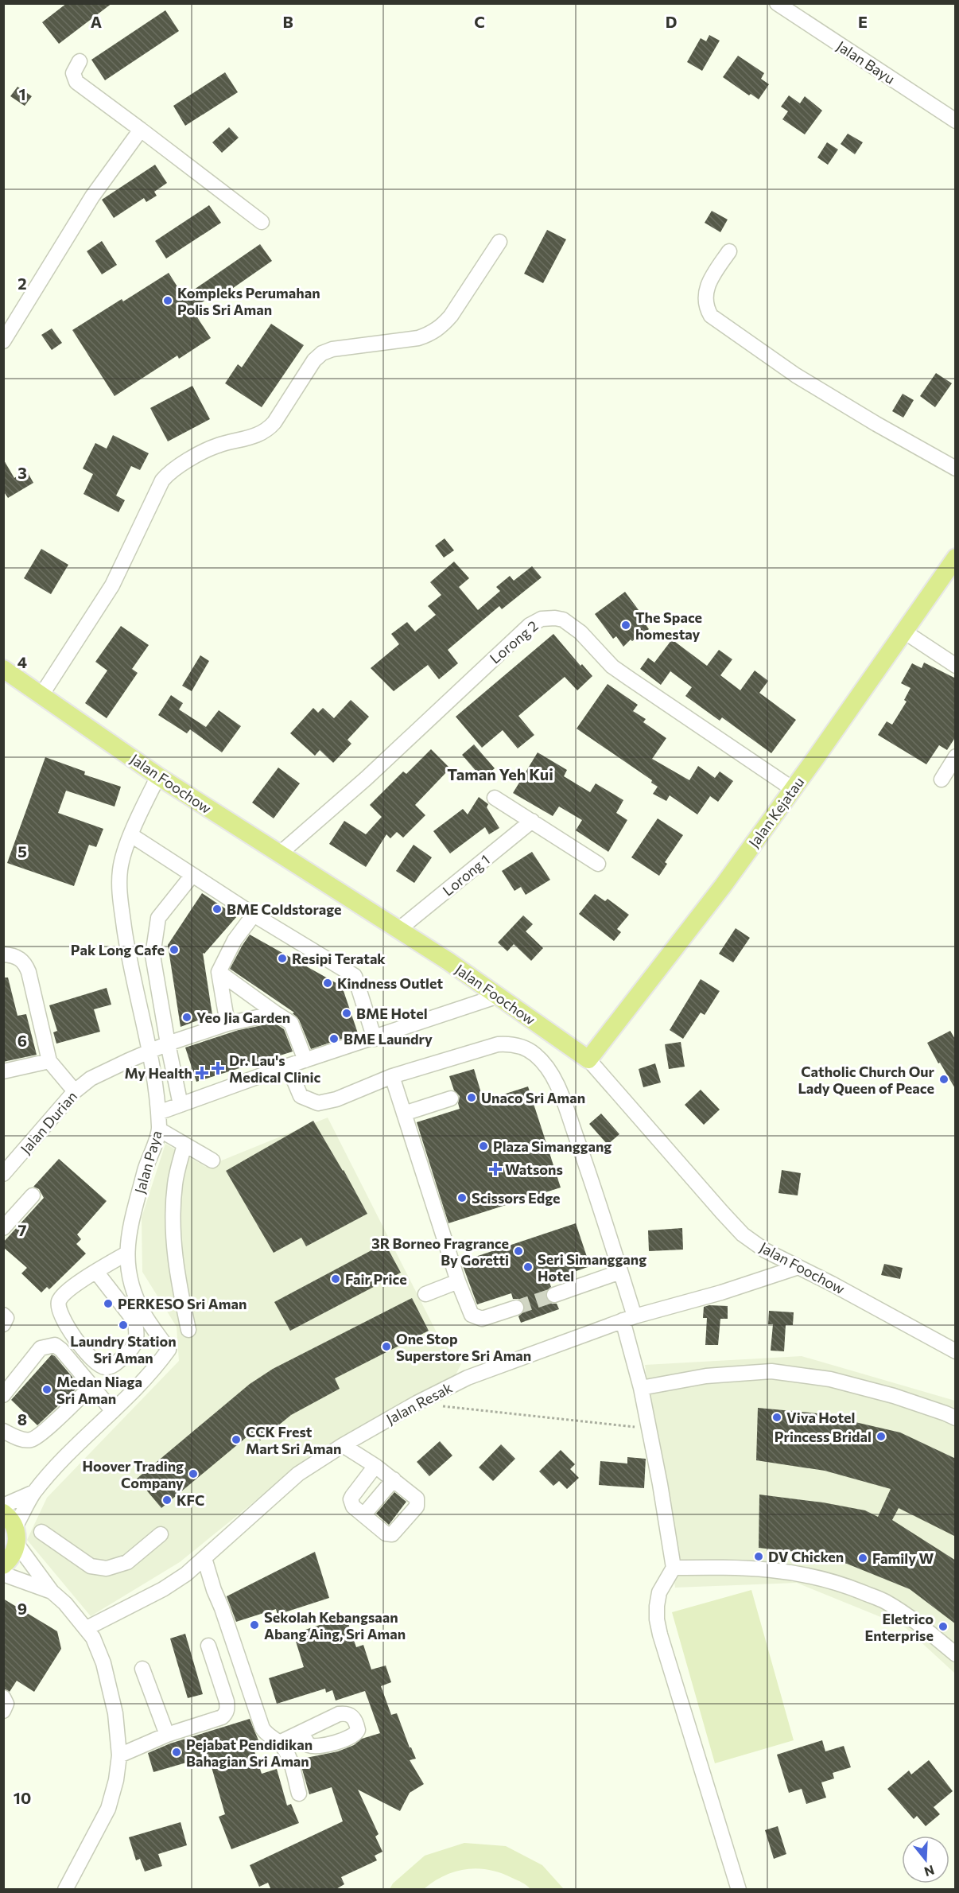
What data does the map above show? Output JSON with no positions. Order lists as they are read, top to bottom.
{
  "streets": {
    "main road": ["Jalan Foochow", "Jalan Kejatau"],
    "street": [
      "Jalan Bayu",
      "Lorong 2",
      "Lorong 1",
      "Jalan Durian",
      "Jalan Paya",
      "Jalan Resak"
    ]
  },
  "crossings": [
    ["Lorong 2", "Jalan Foochow"],
    ["Lorong 2", "Jalan Kejatau"],
    ["Jalan Foochow", "Jalan Kejatau"],
    ["Jalan Foochow", "Lorong 1"],
    ["Jalan Foochow", "Jalan Paya"],
    ["Jalan Foochow", "Jalan Resak"],
    ["Jalan Durian", "Jalan Paya"]
  ],
  "districts": ["Taman Yeh Kui"],
  "places": {
    "other": [
      "Kompleks Perumahan Polis Sri Aman",
      "The Space homestay",
      "BME Coldstorage",
      "Pak Long Cafe",
      "Resipi Teratak",
      "Kindness Outlet",
      "BME Hotel",
      "Yeo Jia Garden",
      "BME Laundry",
      "Catholic Church Our Lady Queen of Peace",
      "Unaco Sri Aman",
      "Plaza Simanggang",
      "Scissors Edge",
      "3R Borneo Fragrance By Goretti",
      "Seri Simanggang Hotel",
      "Fair Price",
      "PERKESO Sri Aman",
      "Laundry Station Sri Aman",
      "One Stop Superstore Sri Aman",
      "Medan Niaga Sri Aman",
      "Viva Hotel",
      "Princess Bridal",
      "CCK Frest Mart Sri Aman",
      "Hoover Trading Company",
      "KFC",
      "DV Chicken",
      "Family W",
      "Sekolah Kebangsaan Abang Aing, Sri Aman",
      "Eletrico Enterprise",
      "Pejabat Pendidikan Bahagian Sri Aman"
    ],
    "health": ["Dr. Lau's Medical Clinic", "My Health", "Watsons"]
  },
  "north": "bottom",
  "grid": {
    "columns": [
      "A",
      "B",
      "C",
      "D",
      "E"
    ],
    "rows": [
      "1",
      "2",
      "3",
      "4",
      "5",
      "6",
      "7",
      "8",
      "9",
      "10"
    ]
  }
}
